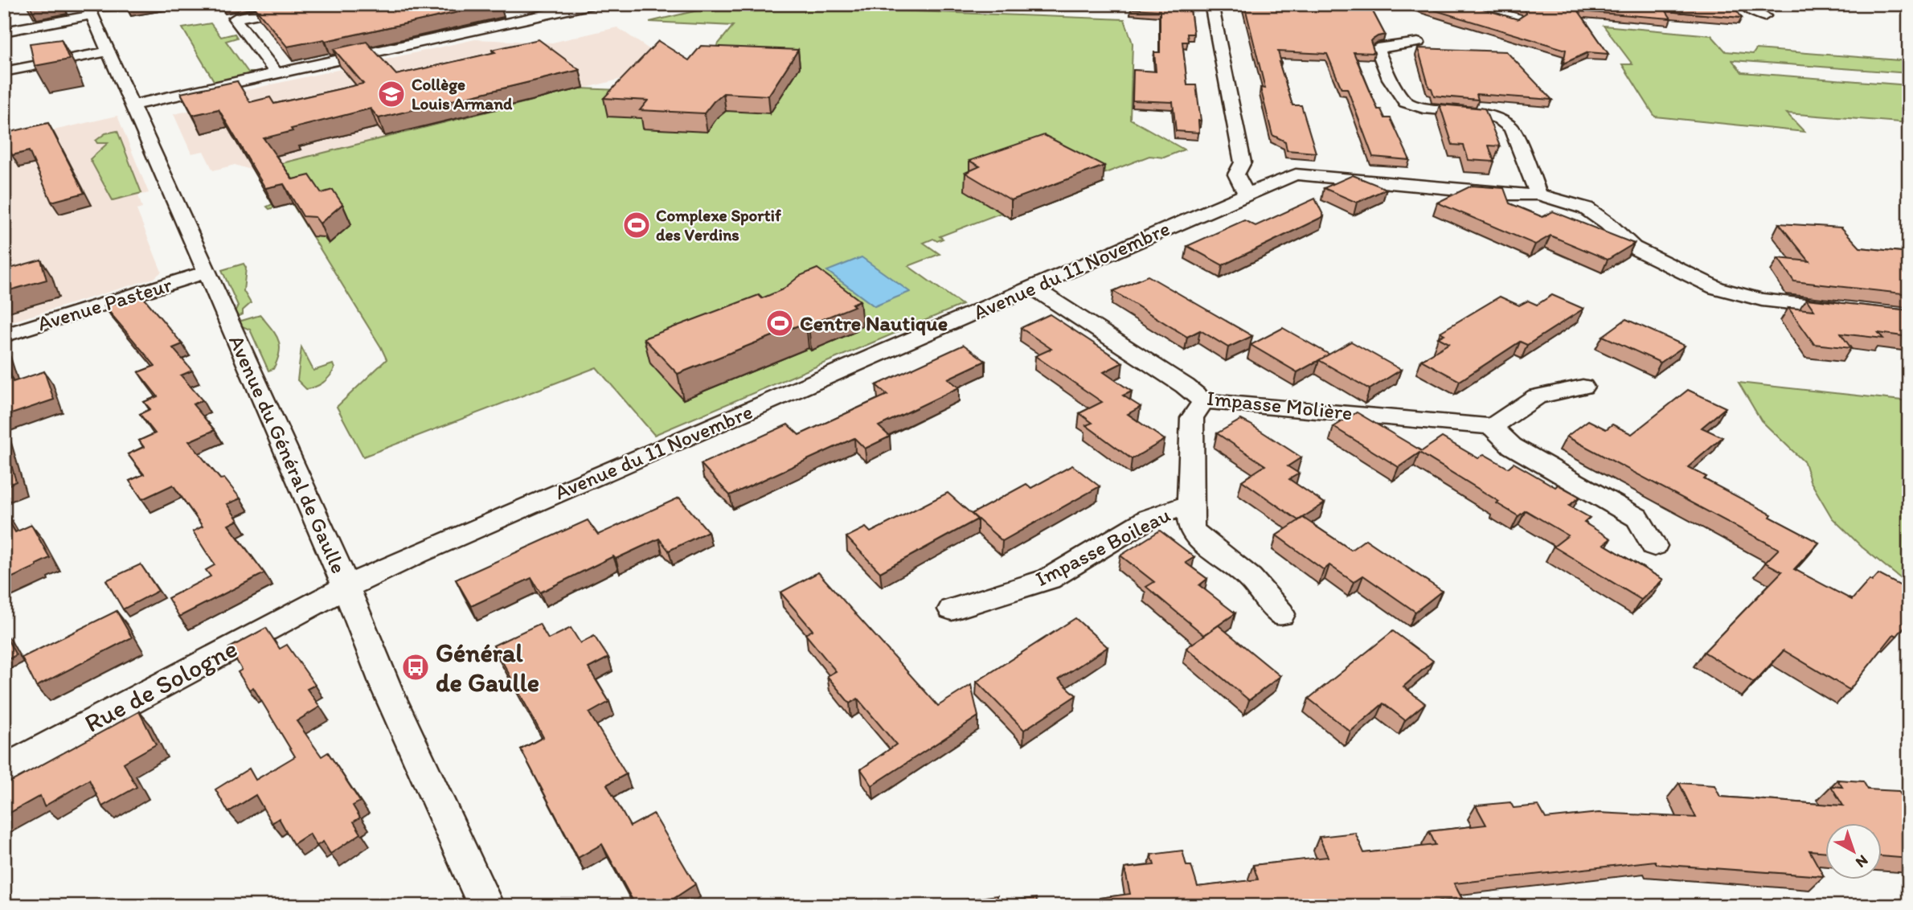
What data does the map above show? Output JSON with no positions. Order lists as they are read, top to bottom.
{
  "streets": {
    "street": [
      "Avenue du 11 Novembre",
      "Avenue Pasteur",
      "Impasse Molière",
      "Avenue du Général de Gaulle",
      "Impasse Boileau",
      "Rue de Sologne"
    ]
  },
  "crossings": [
    ["Avenue du 11 Novembre", "Impasse Molière"],
    ["Avenue du 11 Novembre", "Avenue du Général de Gaulle"],
    ["Avenue du 11 Novembre", "Rue de Sologne"],
    ["Avenue Pasteur", "Avenue du Général de Gaulle"],
    ["Impasse Molière", "Impasse Boileau"],
    ["Avenue du Général de Gaulle", "Rue de Sologne"]
  ],
  "places": {
    "school or university": ["Collège Louis Armand"],
    "sports": ["Complexe Sportif des Verdins", "Centre Nautique"],
    "bus stop": ["Général de Gaulle"]
  },
  "north": "bottom right"
}
